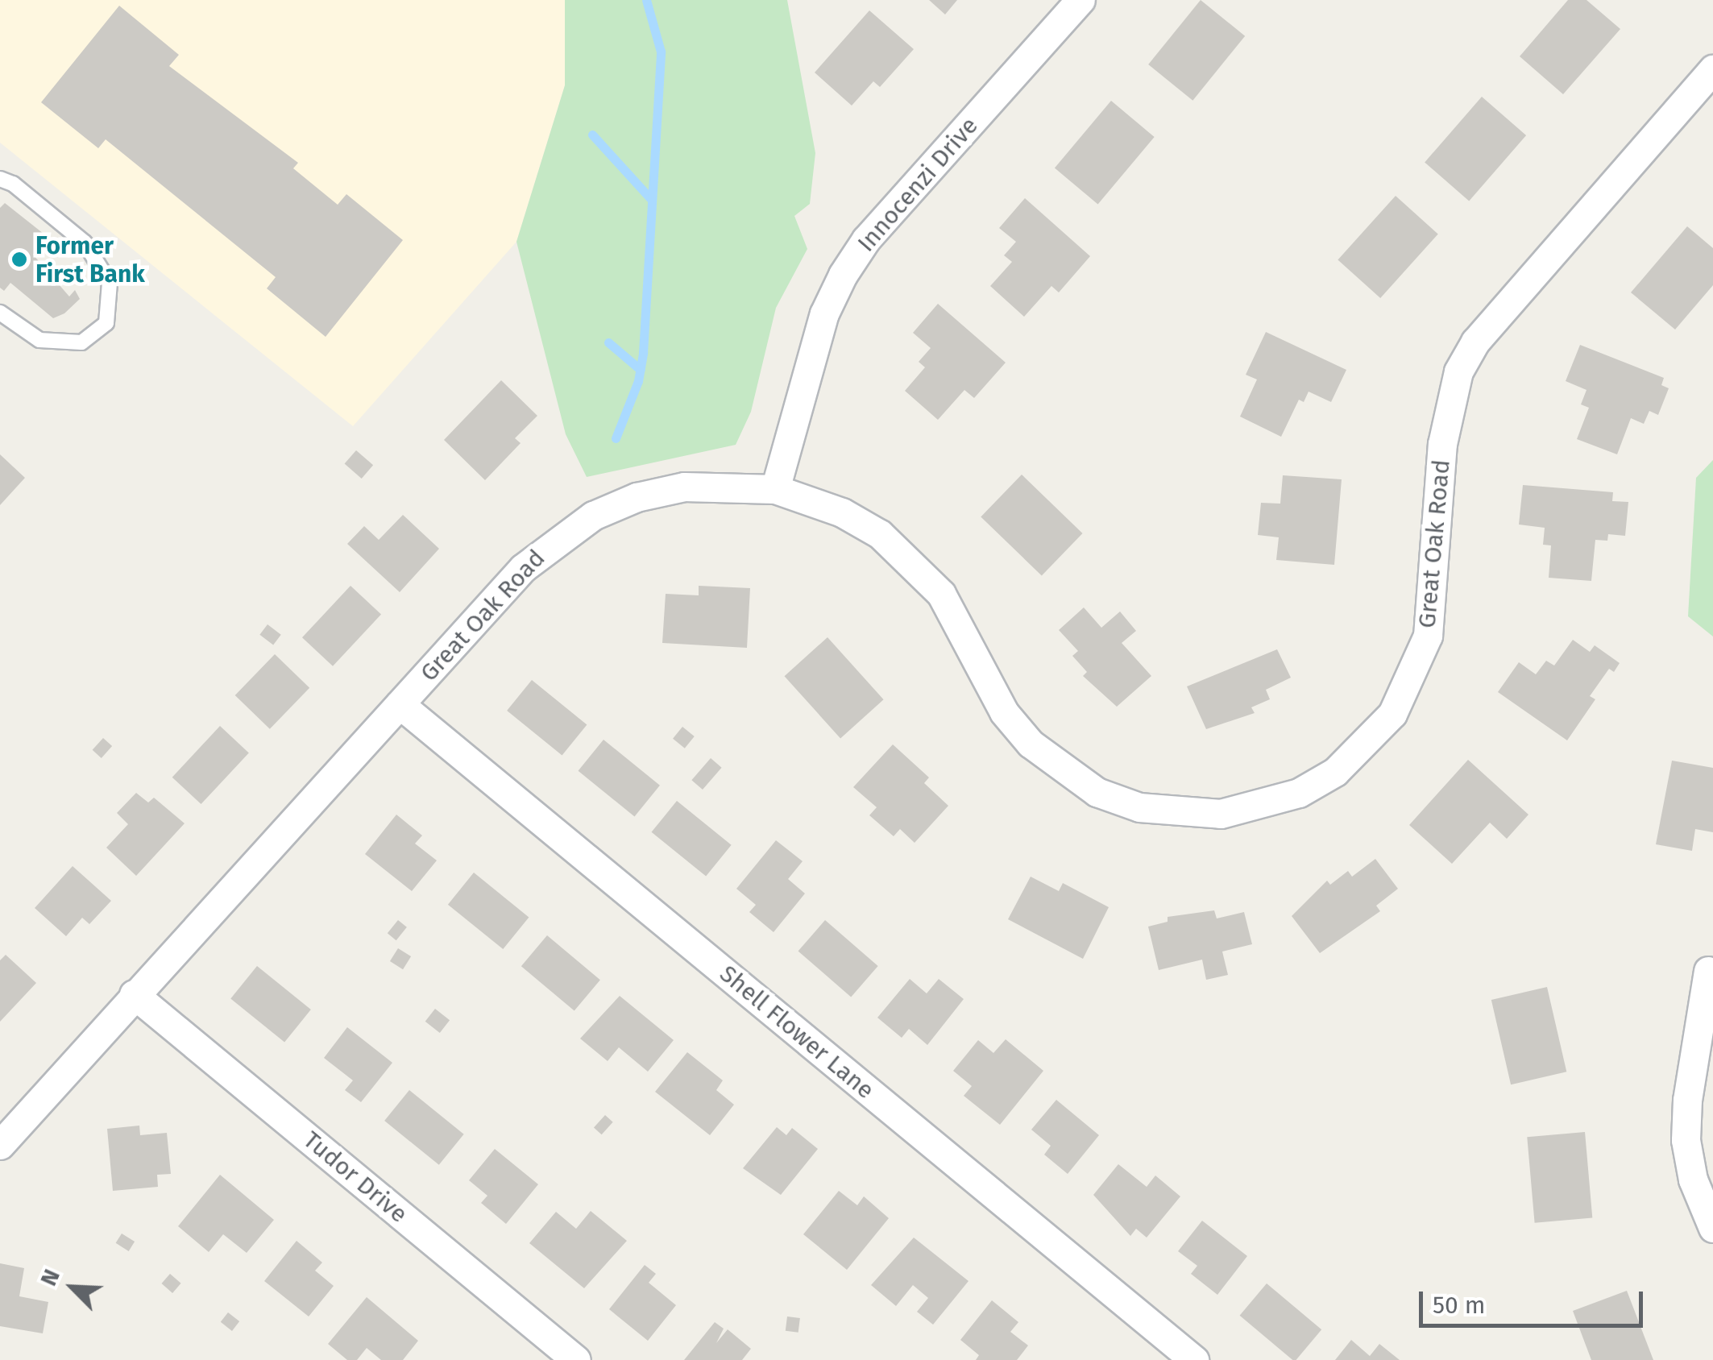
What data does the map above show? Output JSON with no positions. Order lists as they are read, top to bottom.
{
  "streets": {
    "street": [
      "Innocenzi Drive",
      "Great Oak Road",
      "Shell Flower Lane",
      "Tudor Drive"
    ]
  },
  "crossings": [
    ["Innocenzi Drive", "Great Oak Road"],
    ["Great Oak Road", "Shell Flower Lane"],
    ["Great Oak Road", "Tudor Drive"]
  ],
  "places": ["Former First Bank"],
  "scale_bar": "50 m",
  "north": "top left"
}
